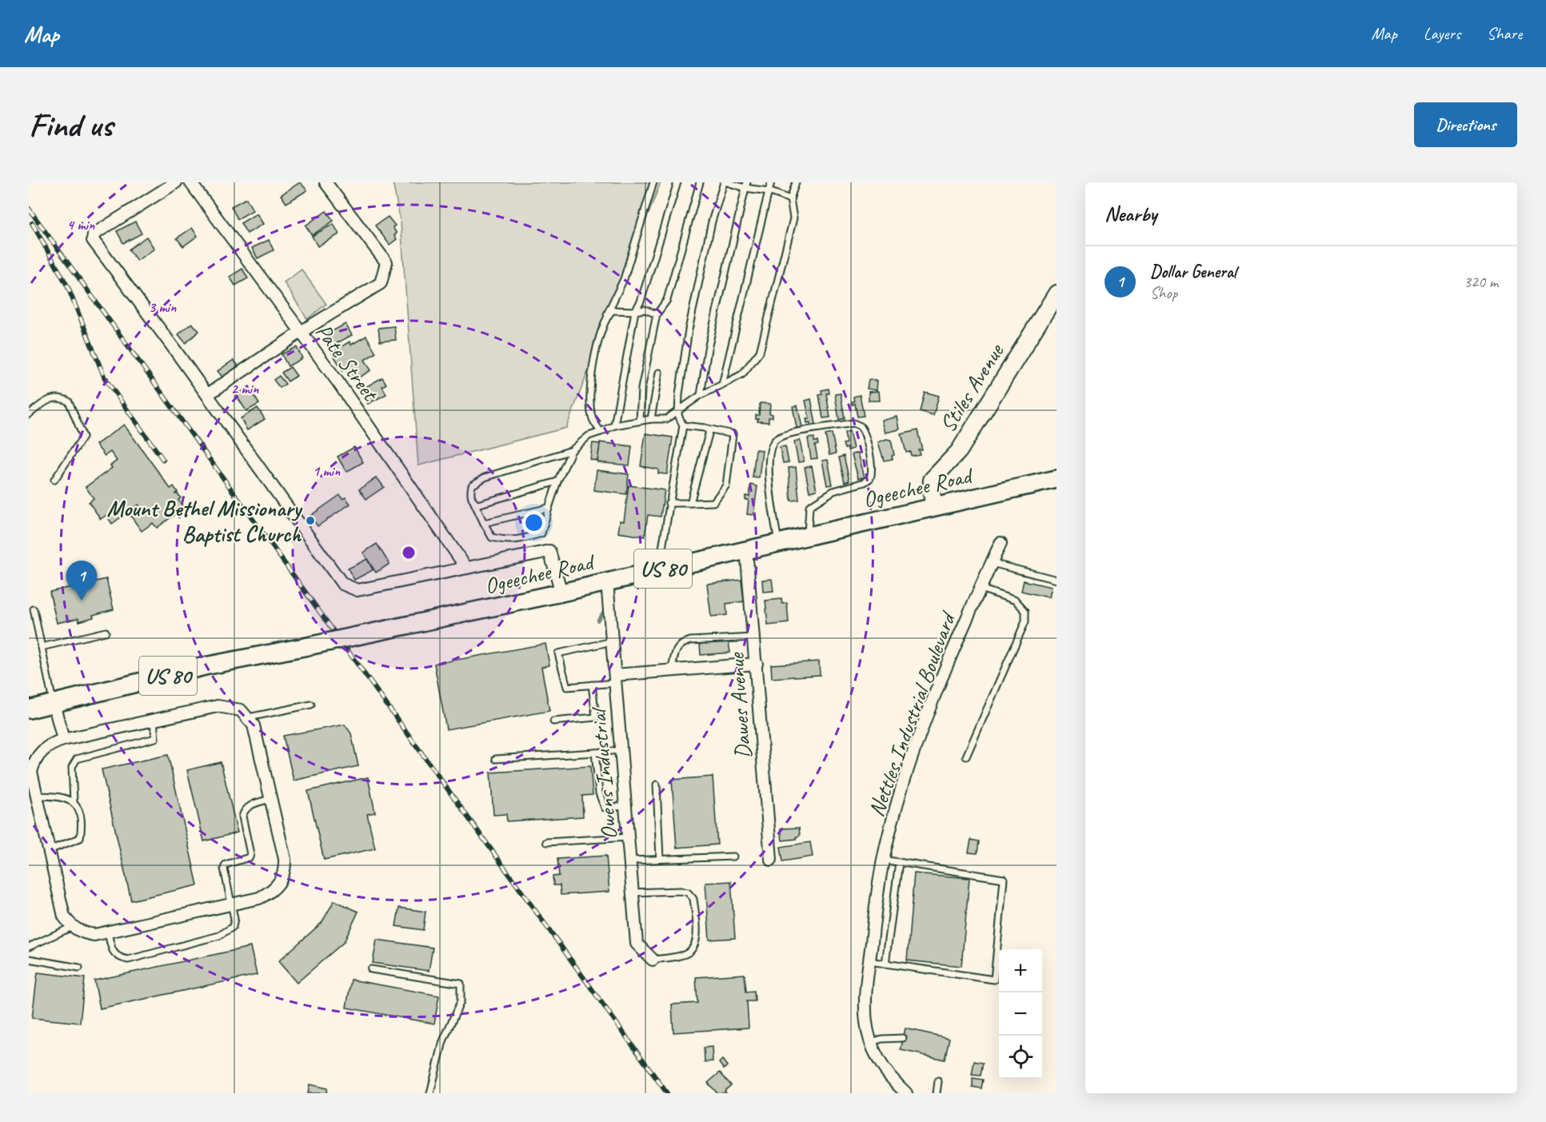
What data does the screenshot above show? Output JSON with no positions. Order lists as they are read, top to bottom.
{
  "streets": {
    "main road": ["Ogeechee Road", "US 80"],
    "street": [
      "Pate Street",
      "Stiles Avenue",
      "Dawes Avenue",
      "Nettles Industrial Boulevard",
      "Owens Industrial"
    ]
  },
  "crossings": [
    ["Stiles Avenue", "Ogeechee Road"],
    ["Ogeechee Road", "Dawes Avenue"],
    ["Ogeechee Road", "Owens Industrial"]
  ],
  "places": ["Mount Bethel Missionary Baptist Church"],
  "page": {
    "header": "Map",
    "nav": ["Map", "Layers", "Share"],
    "buttons": "Directions",
    "title": "Find us",
    "heading": "Nearby",
    "list": [
      {
        "mark": "1",
        "name": "Dollar General",
        "note": "Shop",
        "value": "320 m"
      }
    ],
    "pins": "1",
    "map_buttons": ["+", "−"]
  },
  "rings": [
    "4 min",
    "3 min",
    "2 min",
    "1 min"
  ]
}
